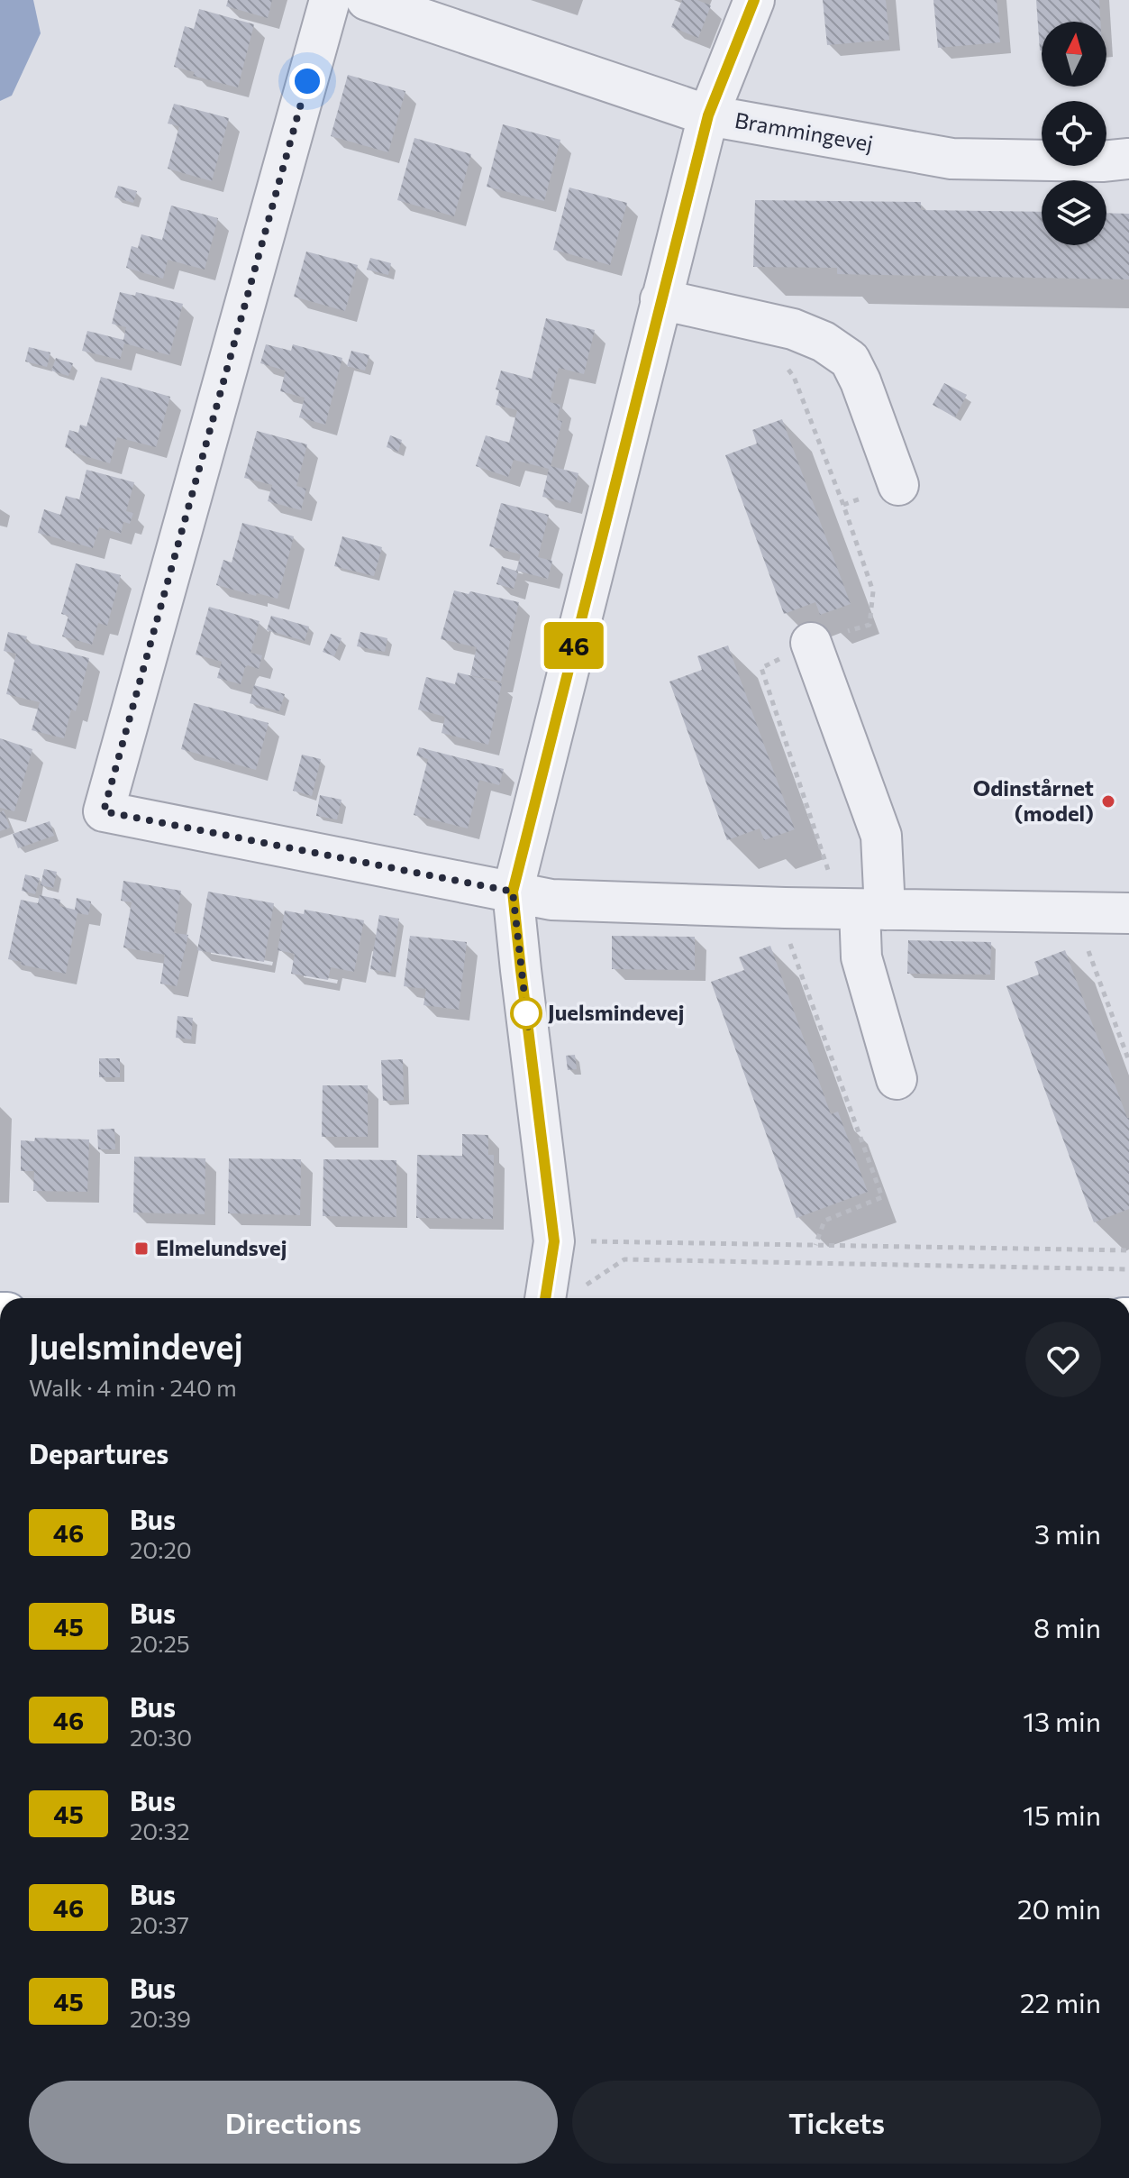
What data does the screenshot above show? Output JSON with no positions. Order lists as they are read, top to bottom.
{
  "streets": {
    "street": ["Brammingevej"]
  },
  "places": {
    "other": ["Odinstårnet (model)", "Juelsmindevej"],
    "transit": ["Elmelundsvej"]
  },
  "lines": ["bus line 46"],
  "north": "top",
  "page": {
    "on_map": "46",
    "heading": [
      ["Juelsmindevej", "Walk · 4 min · 240 m"],
      "Departures"
    ],
    "list": [
      {
        "mark": "46",
        "name": "Bus",
        "note": "20:20",
        "value": "3 min"
      },
      {
        "mark": "45",
        "name": "Bus",
        "note": "20:25",
        "value": "8 min"
      },
      {
        "mark": "46",
        "name": "Bus",
        "note": "20:30",
        "value": "13 min"
      },
      {
        "mark": "45",
        "name": "Bus",
        "note": "20:32",
        "value": "15 min"
      },
      {
        "mark": "46",
        "name": "Bus",
        "note": "20:37",
        "value": "20 min"
      },
      {
        "mark": "45",
        "name": "Bus",
        "note": "20:39",
        "value": "22 min"
      }
    ],
    "buttons": ["Directions", "Tickets"]
  }
}
